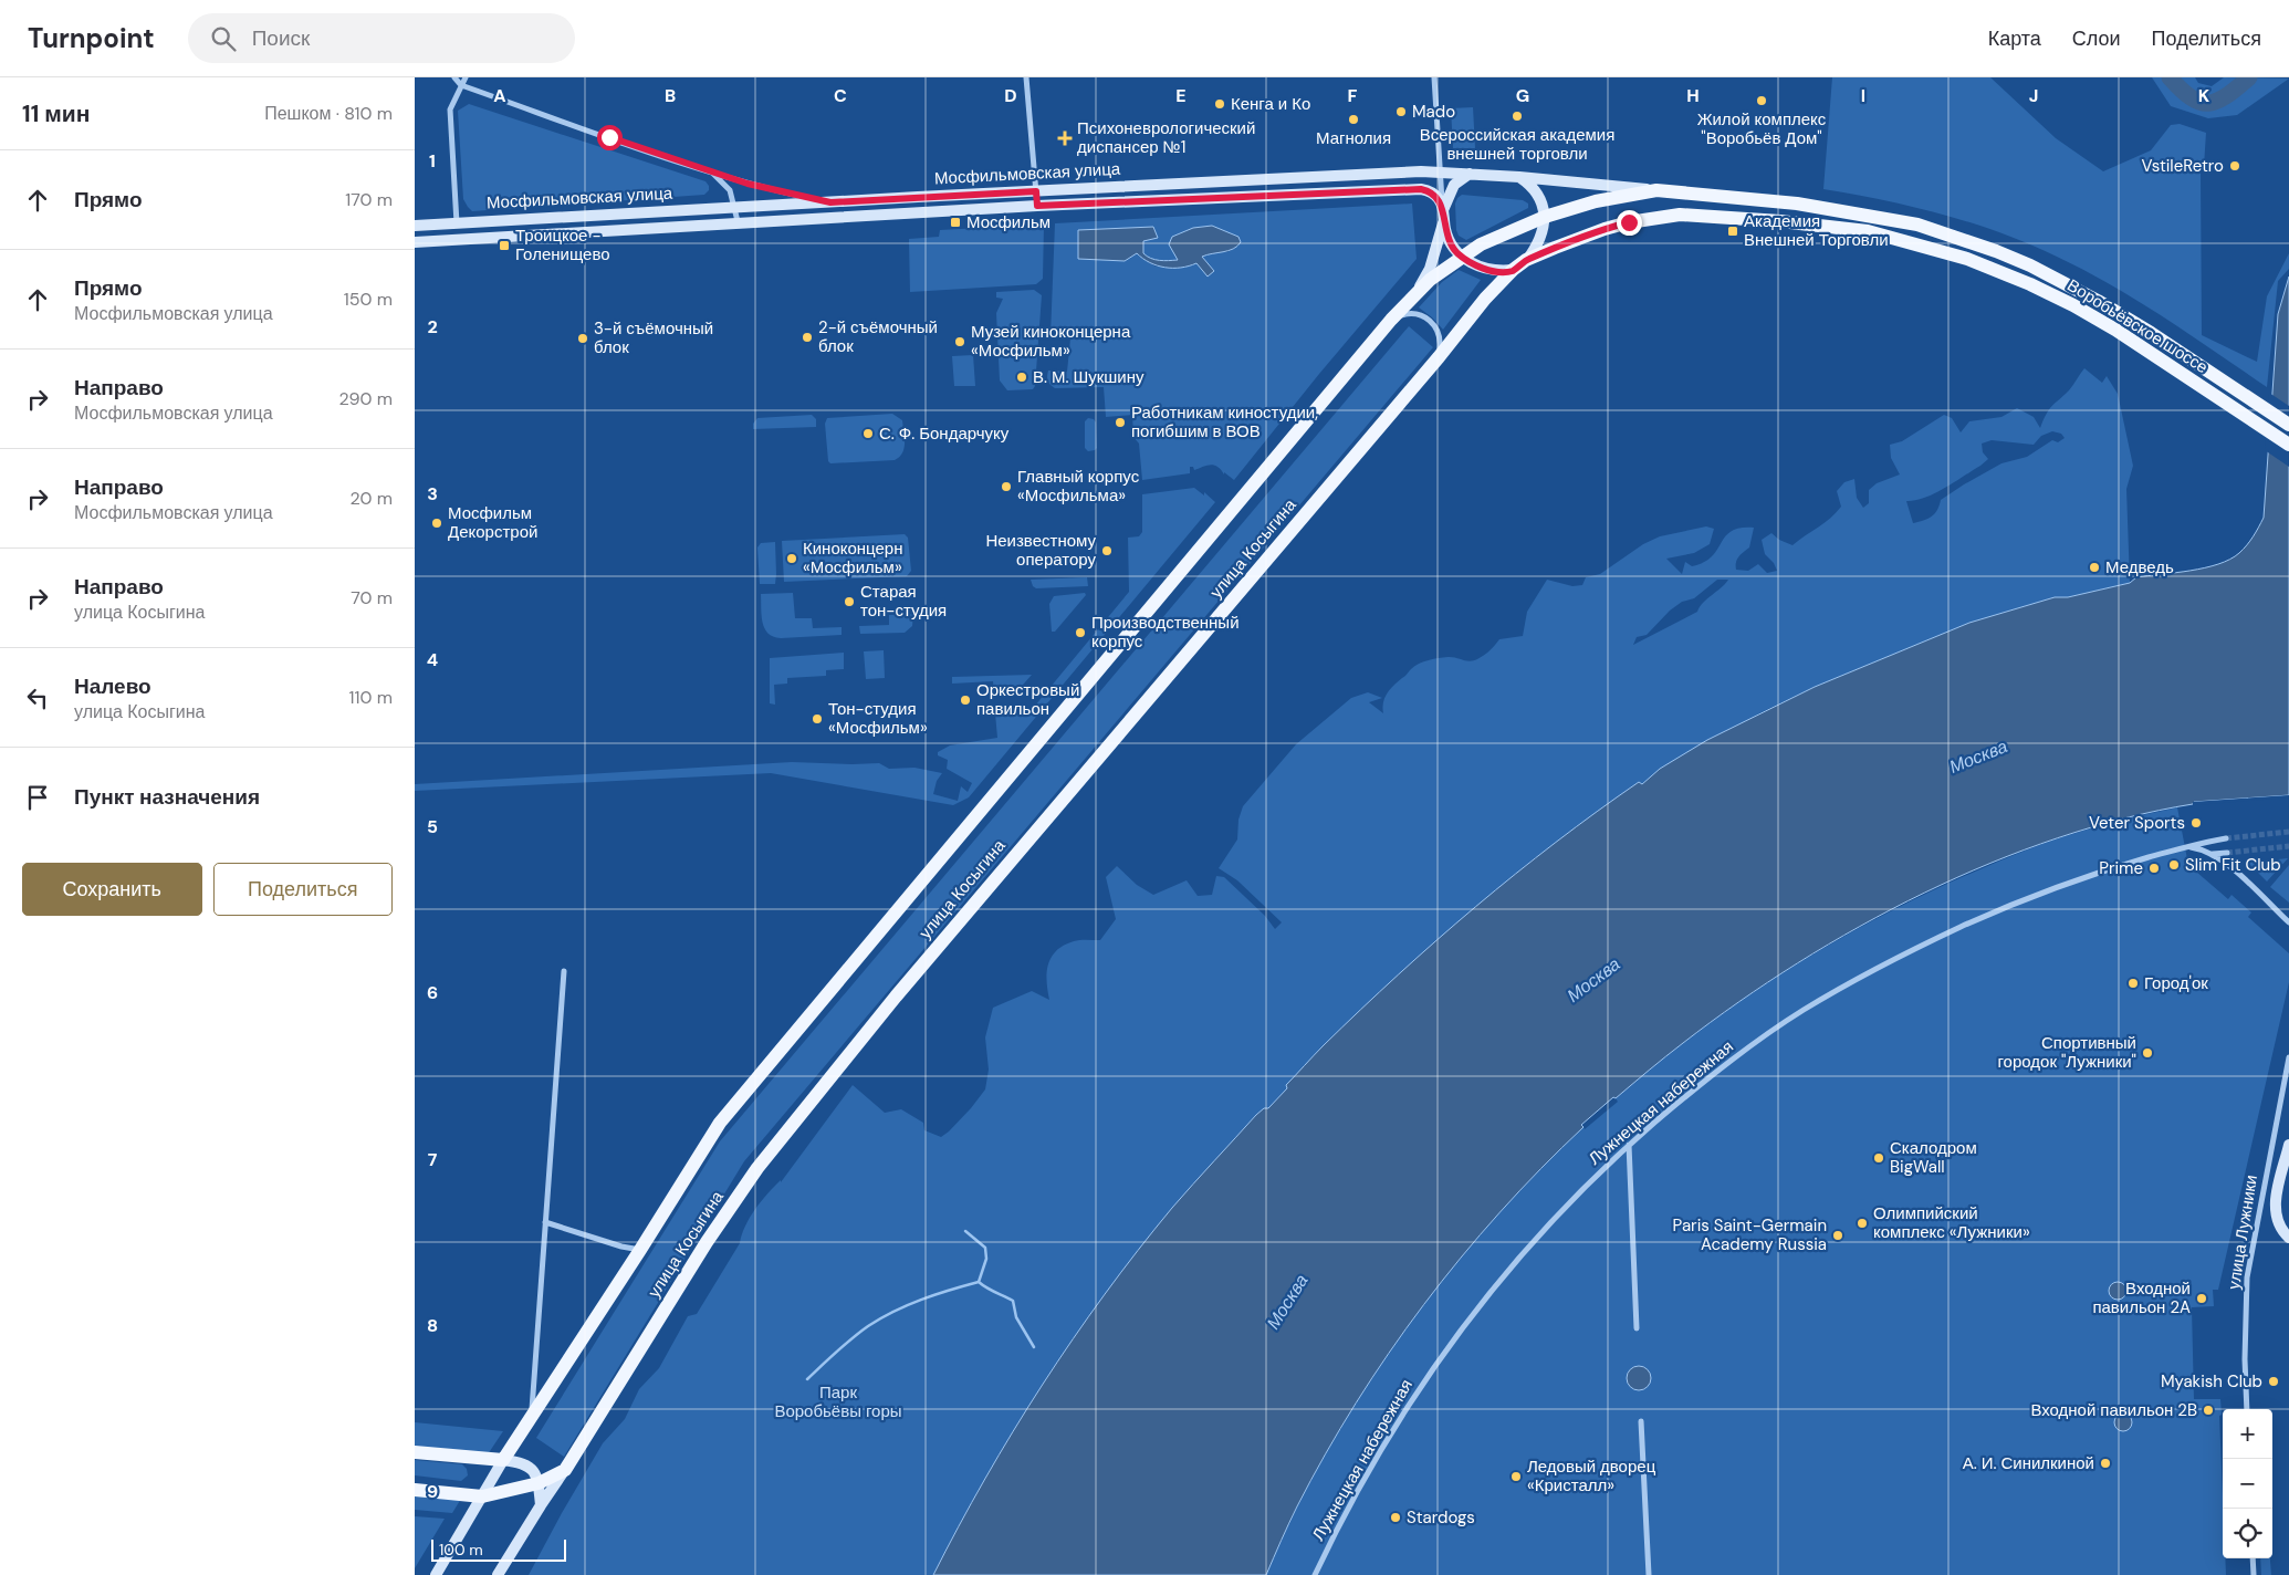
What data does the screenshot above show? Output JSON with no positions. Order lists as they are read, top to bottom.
{
  "streets": {
    "main road": ["Мосфильмовская улица", "Воробьёвское шоссе", "улица Косыгина"],
    "street": ["Лужнецкая набережная", "улица Лужники"]
  },
  "crossings": [
    ["Мосфильмовская улица", "Воробьёвское шоссе"],
    ["Воробьёвское шоссе", "улица Косыгина"]
  ],
  "water": ["Москва"],
  "parks": ["Парк Воробьёвы горы"],
  "places": {
    "other": [
      "Жилой комплекс \"Воробьёв Дом\"",
      "Кенга и Ко",
      "Mado",
      "Всероссийская академия внешней торговли",
      "Магнолия",
      "VstileRetro",
      "2-й съёмочный блок",
      "3-й съёмочный блок",
      "Музей киноконцерна «Мосфильм»",
      "В. М. Шукшину",
      "Работникам киностудии, погибшим в ВОВ",
      "С. Ф. Бондарчуку",
      "Главный корпус «Мосфильма»",
      "Мосфильм Декорстрой",
      "Неизвестному оператору",
      "Киноконцерн «Мосфильм»",
      "Медведь",
      "Старая тон-студия",
      "Производственный корпус",
      "Оркестровый павильон",
      "Тон-студия «Мосфильм»",
      "Veter Sports",
      "Slim Fit Club",
      "Prime",
      "Город'ок",
      "Спортивный городок \"Лужники\"",
      "Скалодром BigWall",
      "Олимпийский комплекс «Лужники»",
      "Paris Saint-Germain Academy Russia",
      "Входной павильон 2A",
      "Myakish Club",
      "Входной павильон 2B",
      "А. И. Синилкиной",
      "Ледовый дворец «Кристалл»",
      "Stardogs"
    ],
    "health": ["Психоневрологический диспансер №1"],
    "transit": ["Мосфильм", "Академия Внешней Торговли", "Троицкое - Голенищево"]
  },
  "scale_bar": "100 m",
  "page": {
    "header": "Turnpoint",
    "search": "Поиск",
    "nav": ["Карта", "Слои", "Поделиться"],
    "heading": ["11 мин", "Пешком · 810 m"],
    "list": [
      ["Прямо", "170 m"],
      ["Прямо", "Мосфильмовская улица", "150 m"],
      ["Направо", "Мосфильмовская улица", "290 m"],
      ["Направо", "Мосфильмовская улица", "20 m"],
      ["Направо", "улица Косыгина", "70 m"],
      ["Налево", "улица Косыгина", "110 m"],
      "Пункт назначения"
    ],
    "buttons": ["Сохранить", "Поделиться"],
    "map_buttons": ["+", "−"],
    "scale": "100 m"
  },
  "grid": {
    "columns": [
      "A",
      "B",
      "C",
      "D",
      "E",
      "F",
      "G",
      "H",
      "I",
      "J",
      "K"
    ],
    "rows": [
      "1",
      "2",
      "3",
      "4",
      "5",
      "6",
      "7",
      "8",
      "9"
    ]
  }
}
